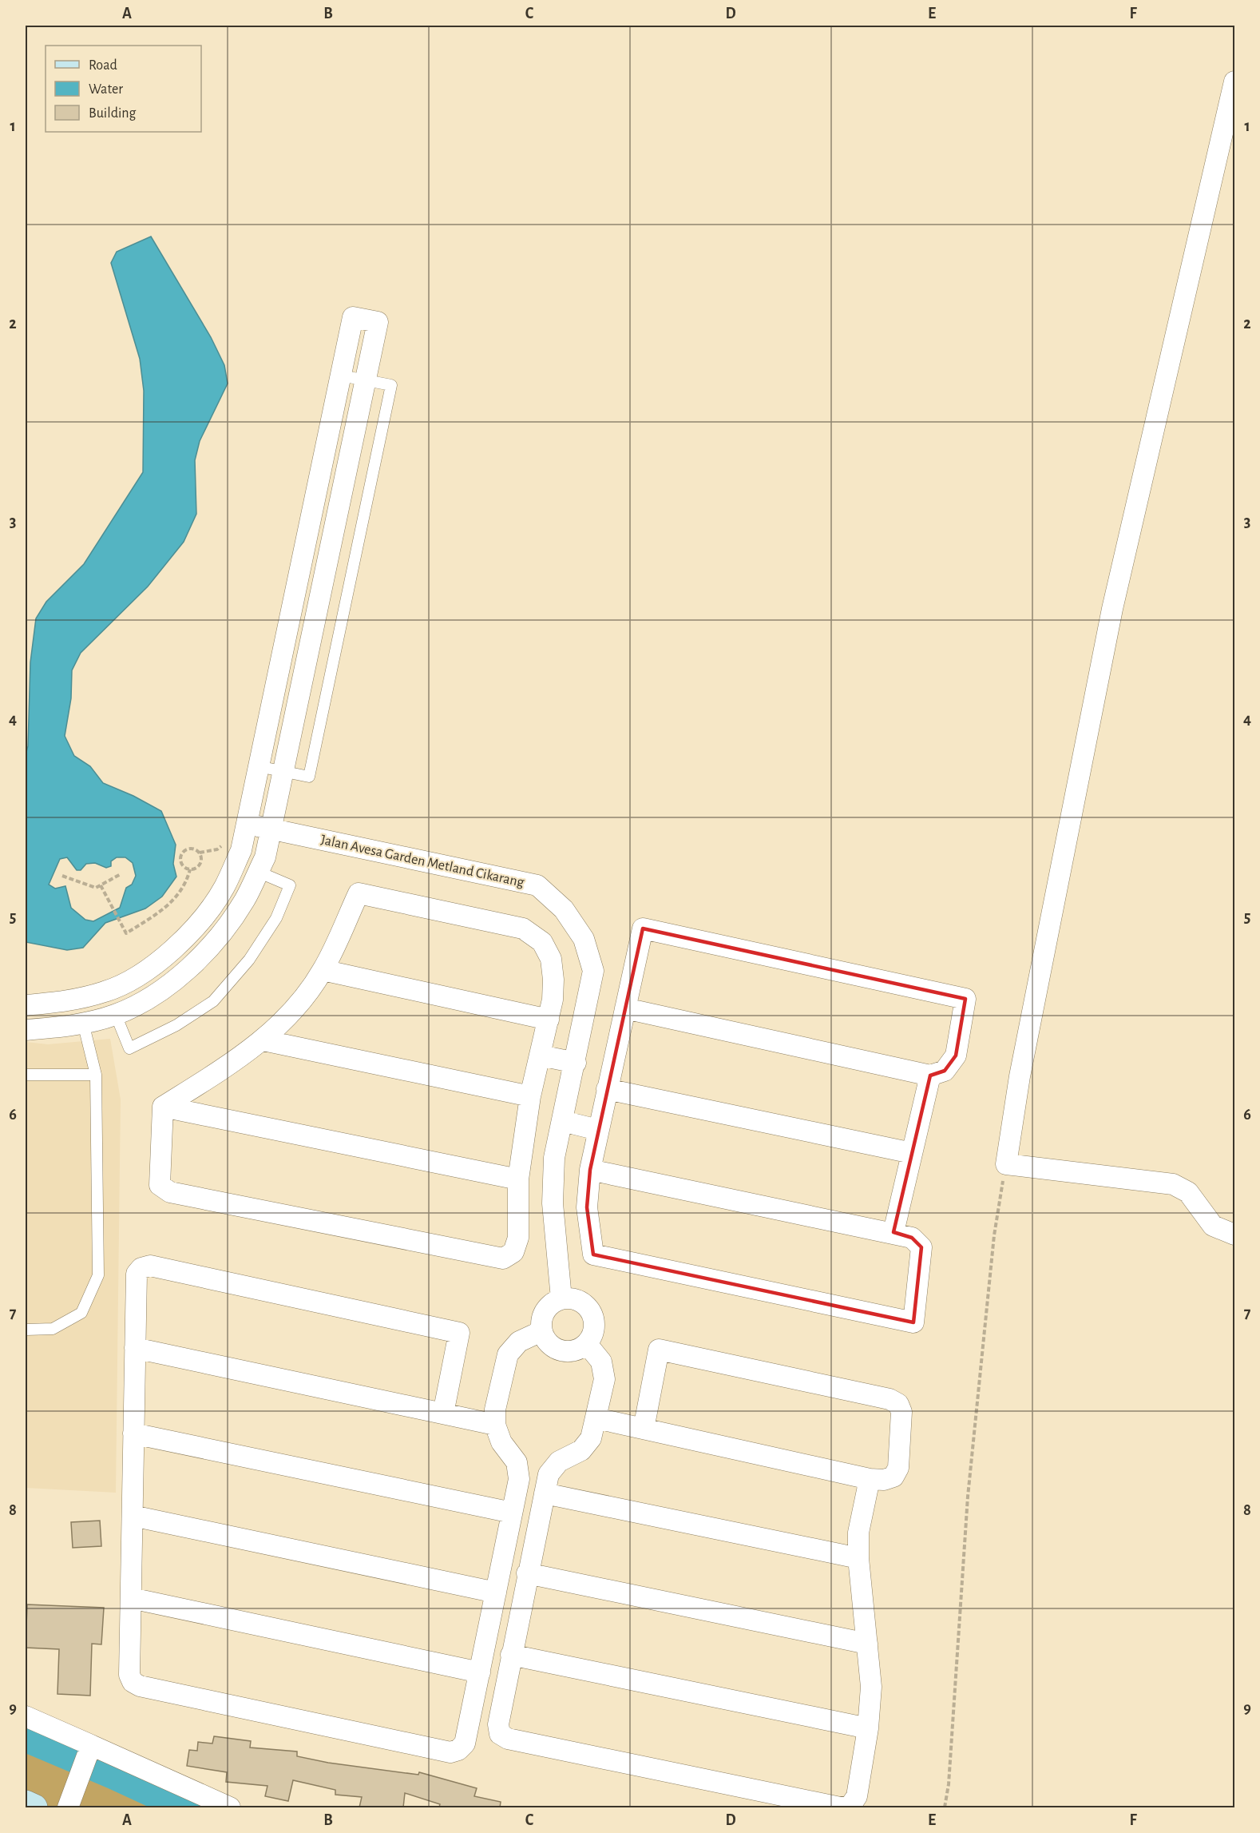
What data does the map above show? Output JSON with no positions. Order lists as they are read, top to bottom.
{
  "streets": {
    "street": ["Jalan Avesa Garden Metland Cikarang"]
  },
  "legend": ["Road", "Water", "Building"],
  "grid": {
    "columns": [
      "A",
      "B",
      "C",
      "D",
      "E",
      "F"
    ],
    "rows": [
      "1",
      "2",
      "3",
      "4",
      "5",
      "6",
      "7",
      "8",
      "9"
    ]
  }
}
